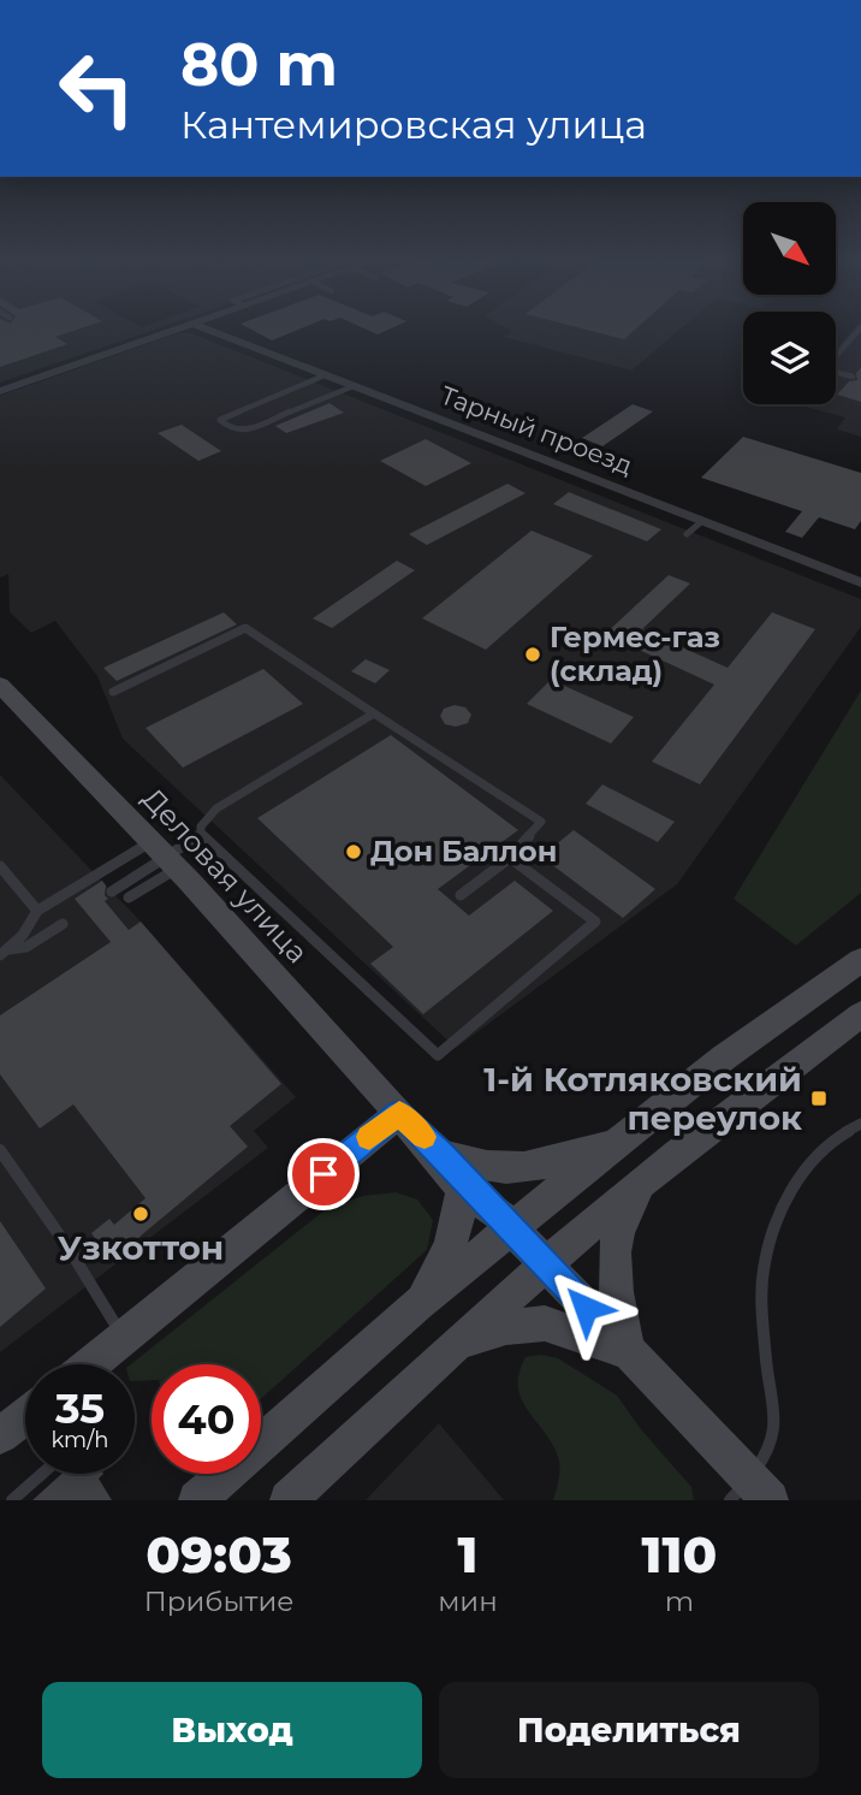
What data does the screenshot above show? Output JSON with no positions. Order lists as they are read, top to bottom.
{
  "streets": {
    "street": ["Тарный проезд", "Деловая улица"]
  },
  "places": {
    "other": ["Гермес-газ (склад)", "Дон Баллон", "Узкоттон"],
    "transit": ["1-й Котляковский переулок"]
  },
  "north": "bottom right",
  "page": {
    "turn": ["80 m", "Кантемировская улица"],
    "speed": "35 km/h",
    "limit": "40",
    "eta": [
      "09:03",
      "Прибытие",
      "1",
      "мин",
      "110",
      "m"
    ],
    "buttons": ["Выход", "Поделиться"]
  }
}
